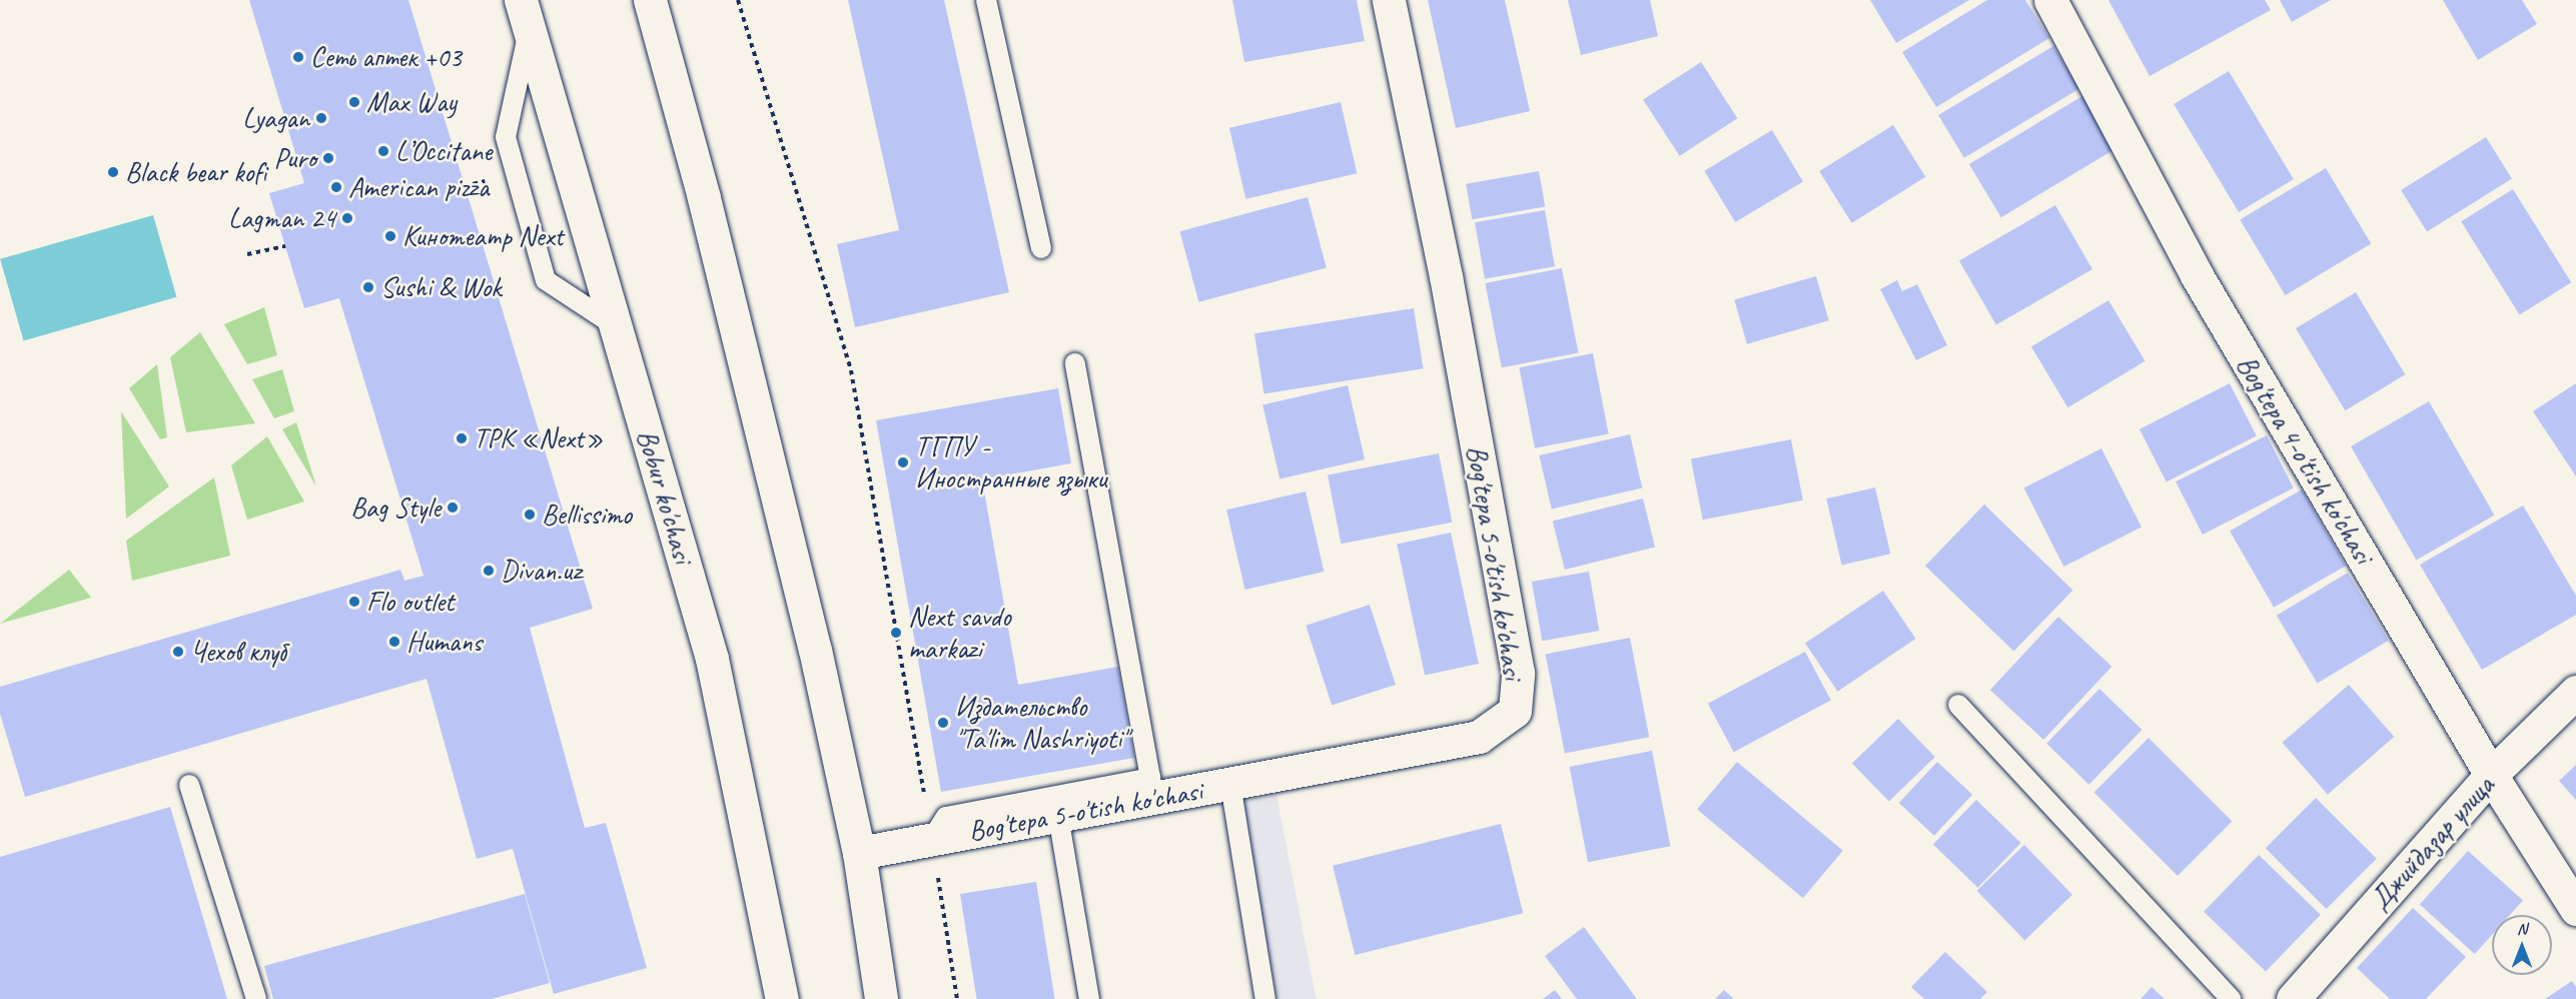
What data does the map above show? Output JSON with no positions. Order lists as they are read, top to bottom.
{
  "streets": {
    "street": [
      "Bog'tepa 4-o'tish ko'chasi",
      "Bobur ko'chasi",
      "Bog'tepa 5-o'tish ko'chasi",
      "Джийдазар улица"
    ]
  },
  "crossings": [
    ["Bog'tepa 4-o'tish ko'chasi", "Джийдазар улица"]
  ],
  "places": [
    "Сеть аптек +03",
    "Max Way",
    "Lyagan",
    "L’Occitane",
    "Puro",
    "Black bear kofi",
    "American pizza",
    "Lagman 24",
    "Кинотеатр Next",
    "Sushi & Wok",
    "ТРК «Next»",
    "ТГПУ - Иностранные языки",
    "Bag Style",
    "Bellissimo",
    "Divan.uz",
    "Flo outlet",
    "Next savdo markazi",
    "Humans",
    "Чехов клуб",
    "Издательство \"Ta'lim Nashriyoti\""
  ],
  "north": "top"
}
